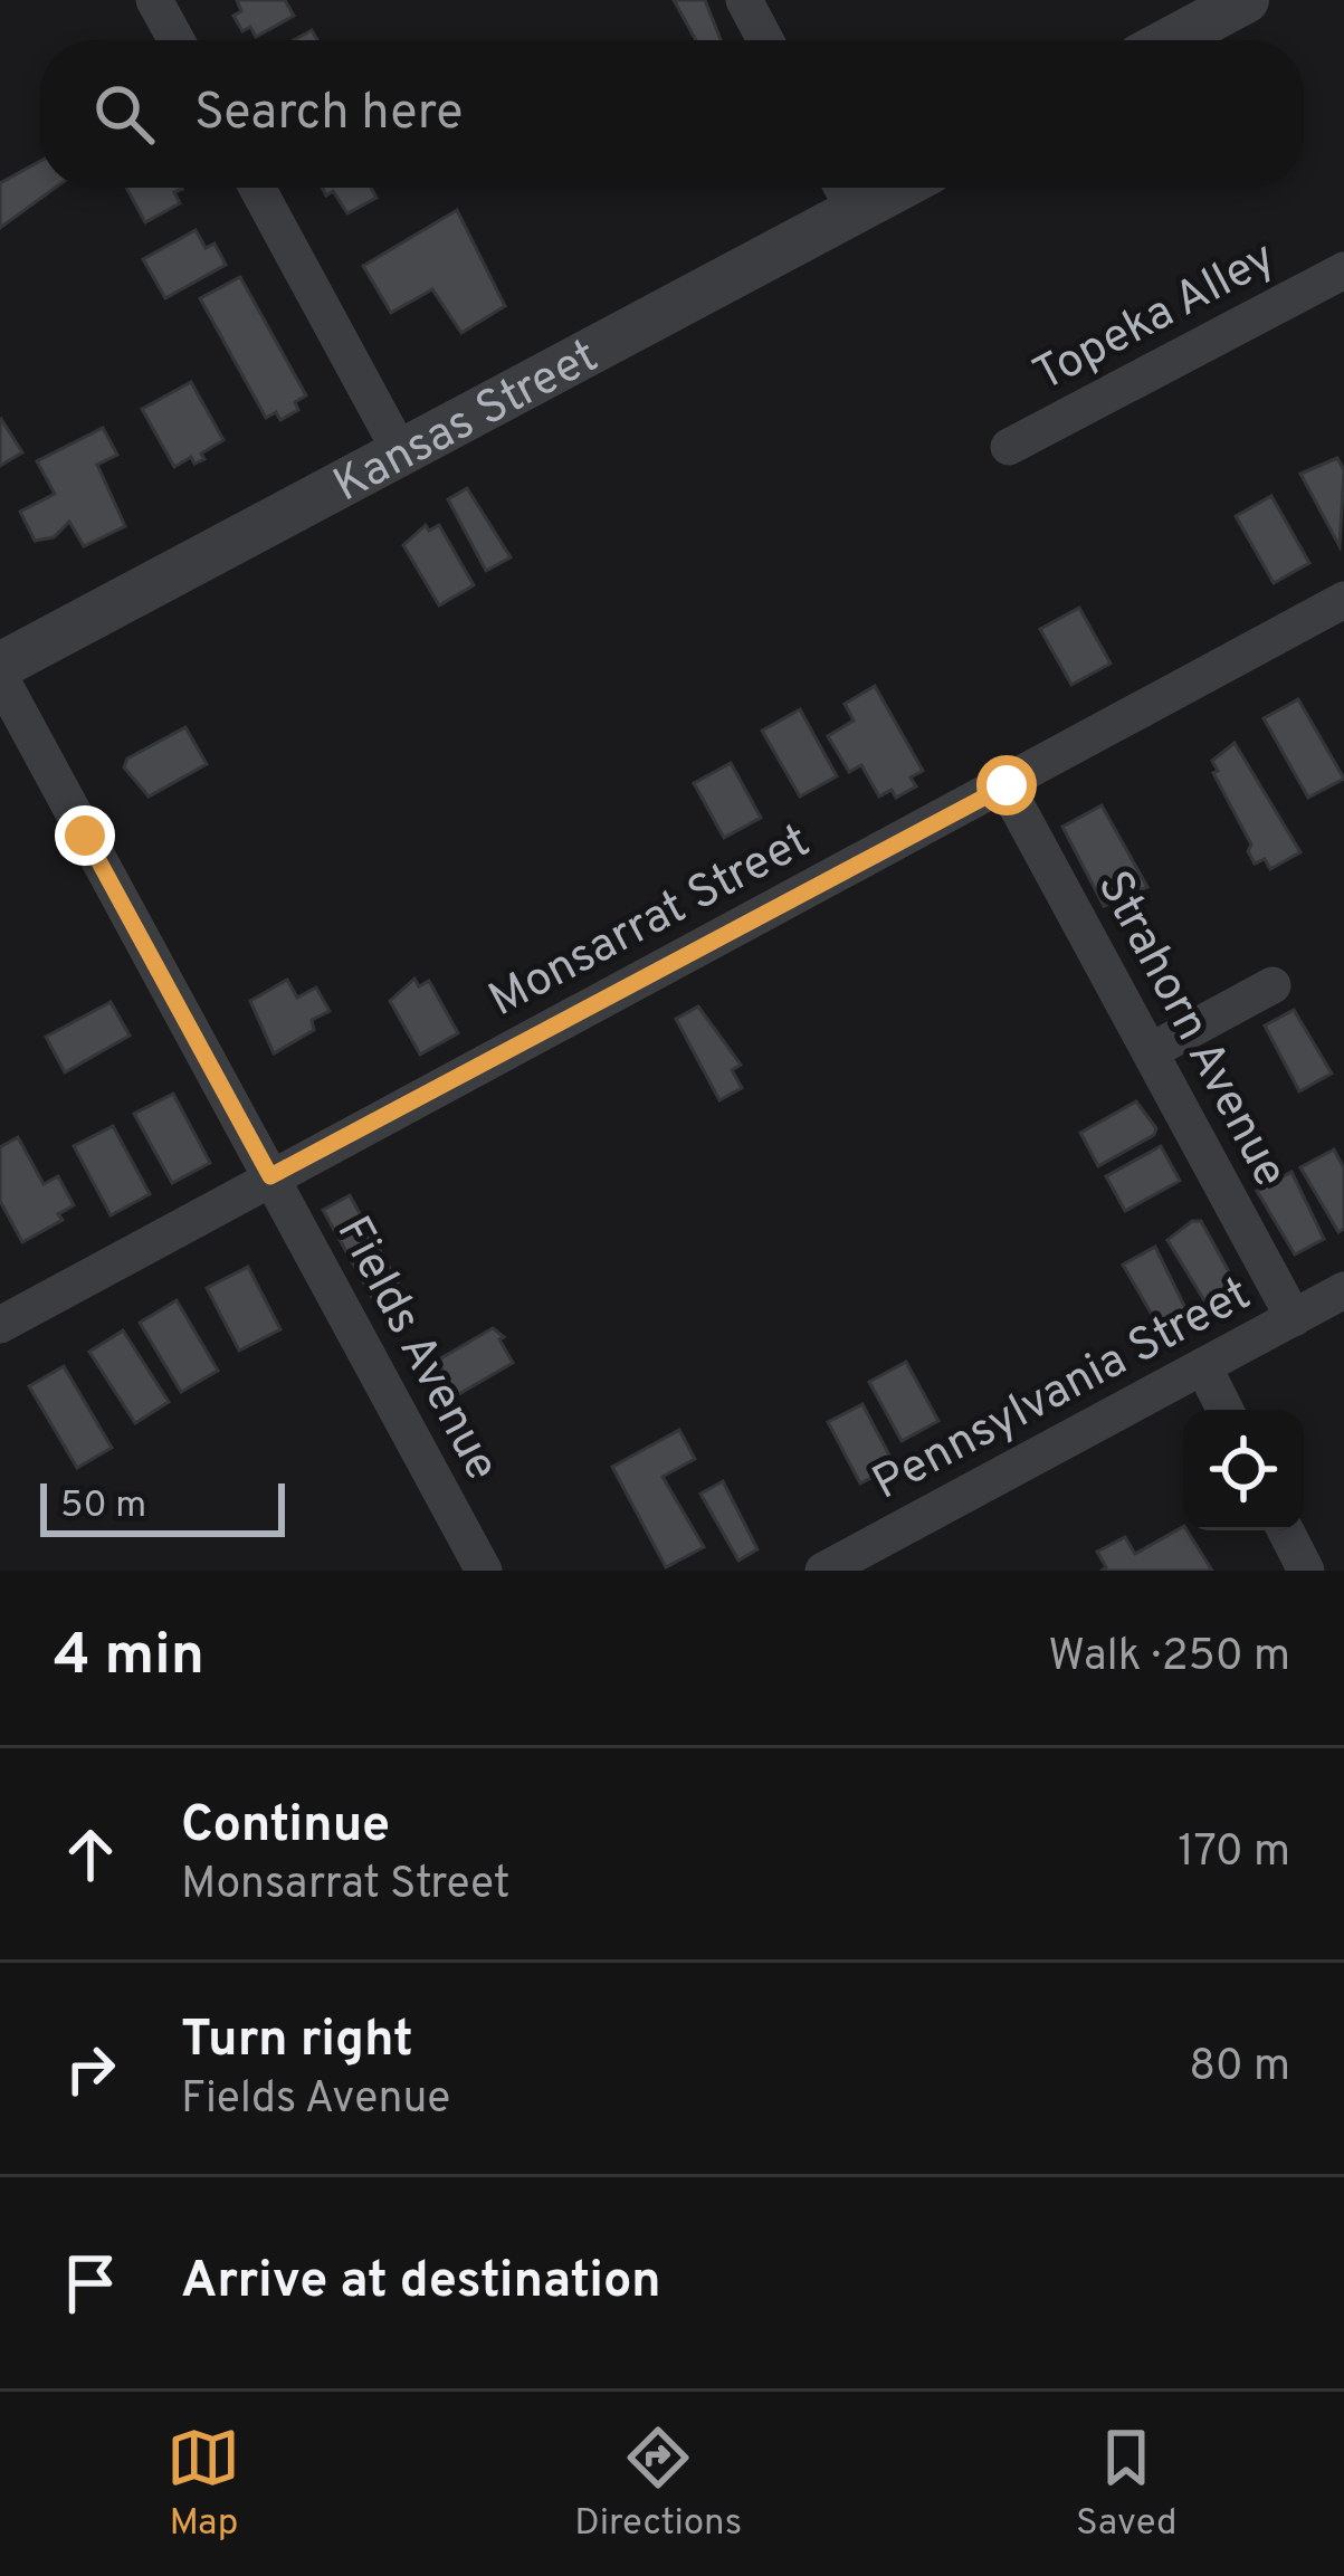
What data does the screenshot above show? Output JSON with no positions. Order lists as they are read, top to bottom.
{
  "streets": {
    "street": [
      "Topeka Alley",
      "Kansas Street",
      "Monsarrat Street",
      "Strahorn Avenue",
      "Fields Avenue",
      "Pennsylvania Street"
    ]
  },
  "crossings": [
    ["Monsarrat Street", "Strahorn Avenue"],
    ["Monsarrat Street", "Fields Avenue"],
    ["Strahorn Avenue", "Pennsylvania Street"]
  ],
  "scale_bar": "50 m",
  "page": {
    "search": "Search here",
    "scale": "50 m",
    "heading": ["4 min", "Walk · 250 m"],
    "list": [
      ["Continue", "Monsarrat Street", "170 m"],
      ["Turn right", "Fields Avenue", "80 m"],
      "Arrive at destination"
    ],
    "nav": ["Map", "Directions", "Saved"]
  }
}
